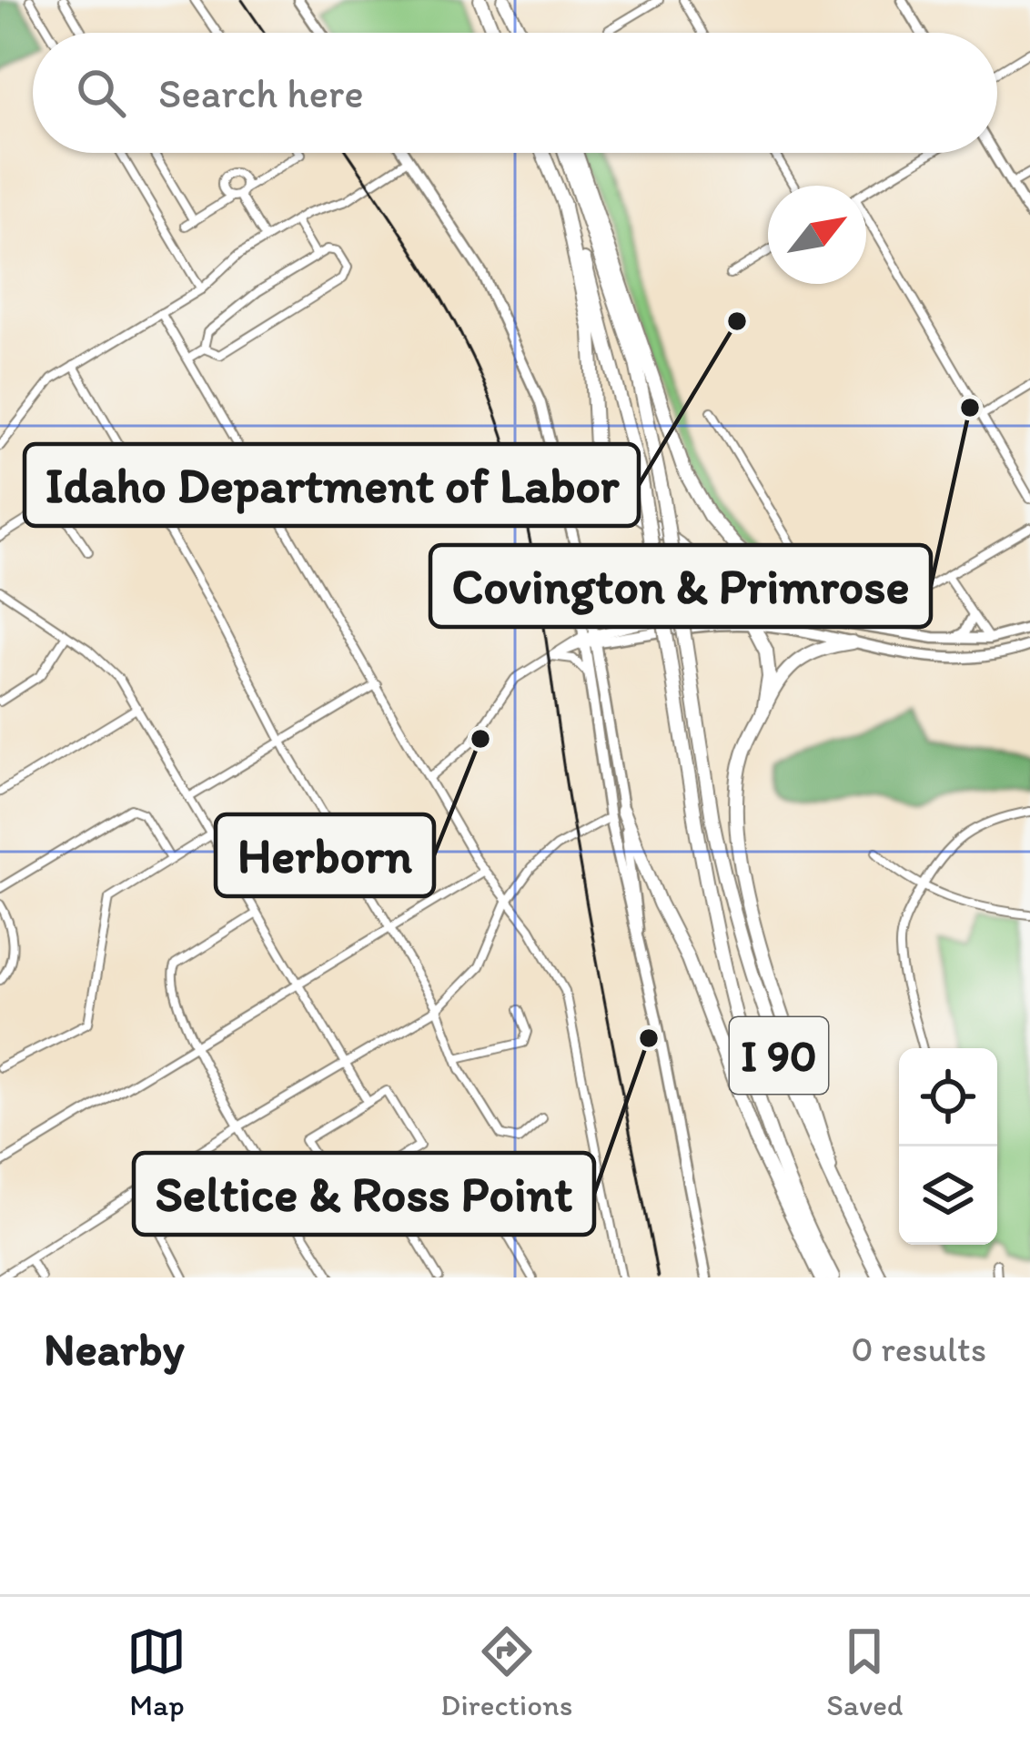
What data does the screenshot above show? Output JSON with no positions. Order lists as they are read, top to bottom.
{
  "streets": {
    "highway": ["I 90"]
  },
  "places": [
    "Idaho Department of Labor",
    "Covington & Primrose",
    "Herborn",
    "Seltice & Ross Point"
  ],
  "north": "top right",
  "page": {
    "search": "Search here",
    "heading": ["Nearby", "0 results"],
    "nav": ["Map", "Directions", "Saved"]
  }
}
